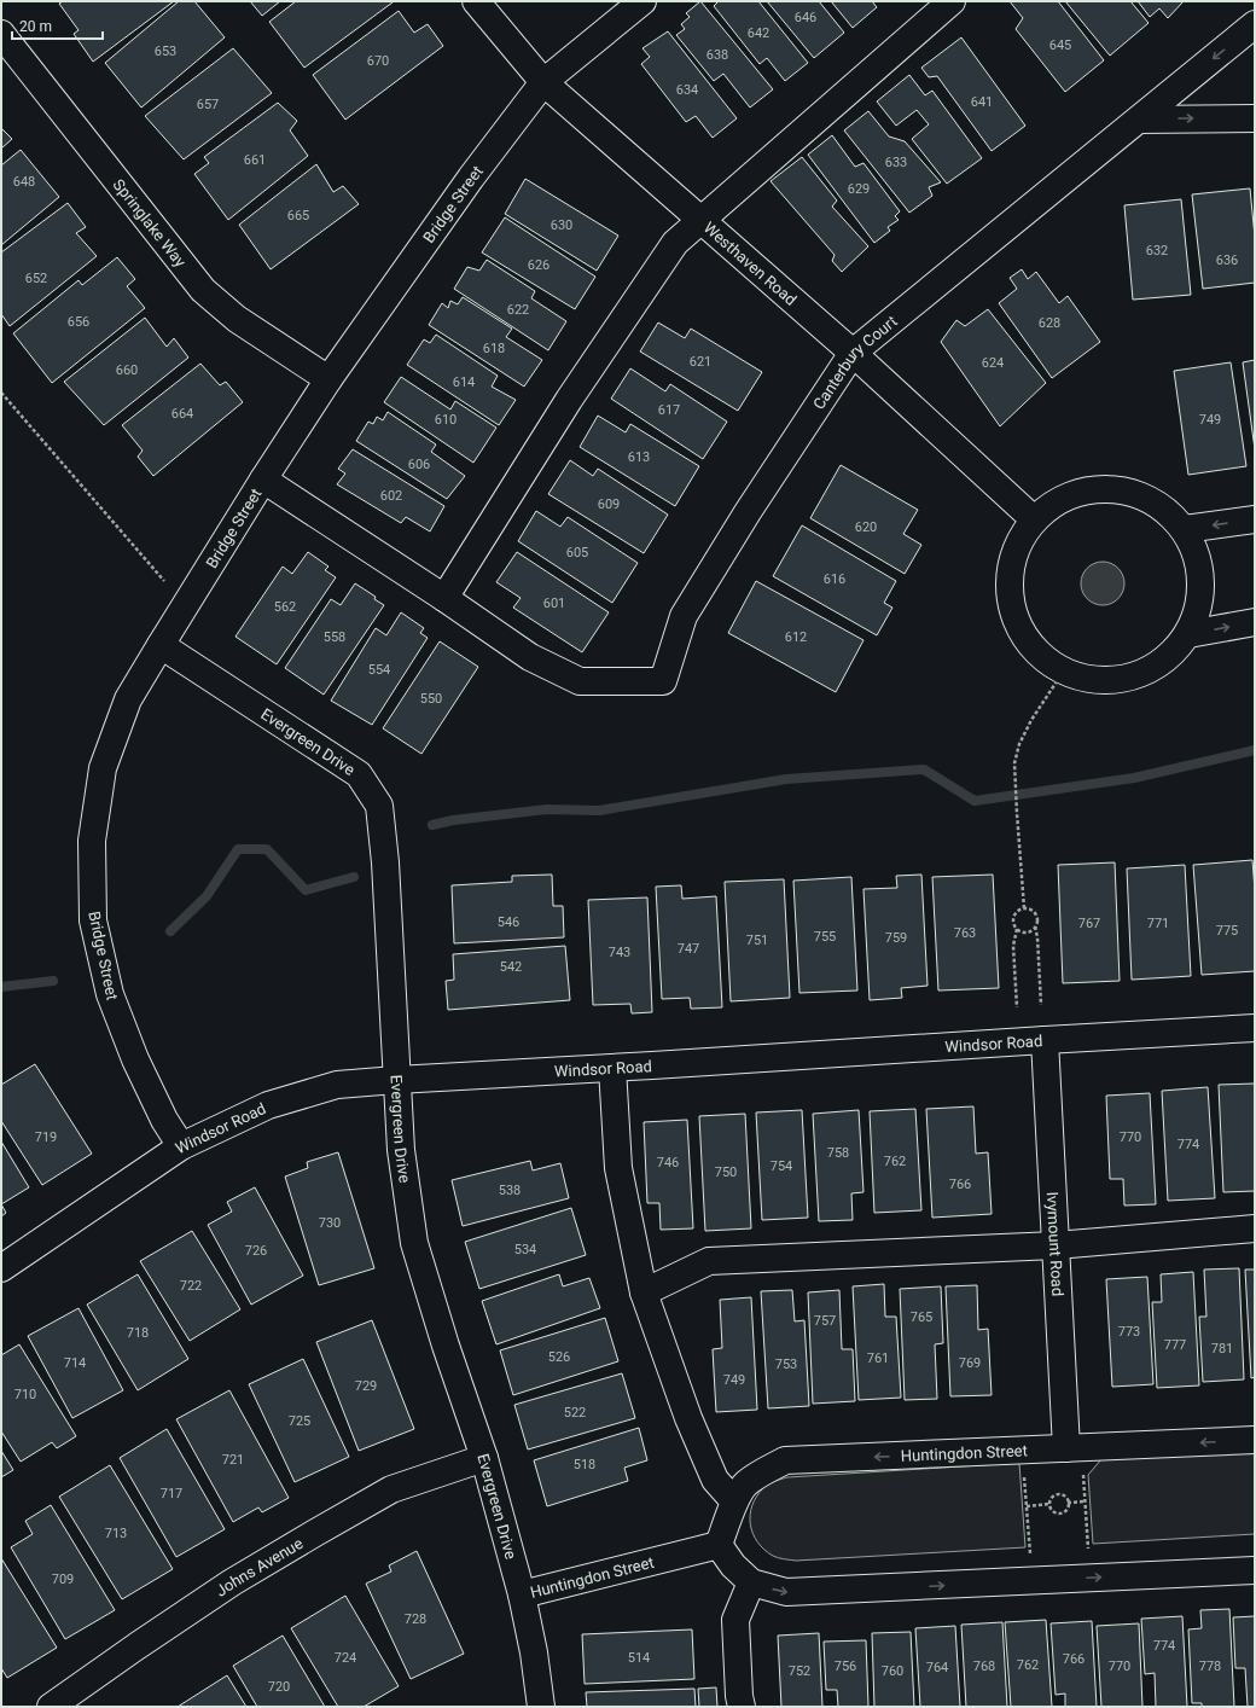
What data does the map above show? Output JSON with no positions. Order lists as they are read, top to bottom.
{
  "streets": {
    "street": [
      "Bridge Street",
      "Springlake Way",
      "Westhaven Road",
      "Canterbury Court",
      "Evergreen Drive",
      "Windsor Road",
      "Ivymount Road",
      "Huntingdon Street",
      "Johns Avenue"
    ]
  },
  "crossings": [
    ["Bridge Street", "Springlake Way"],
    ["Bridge Street", "Westhaven Road"],
    ["Bridge Street", "Evergreen Drive"],
    ["Bridge Street", "Windsor Road"],
    ["Westhaven Road", "Canterbury Court"],
    ["Evergreen Drive", "Windsor Road"],
    ["Evergreen Drive", "Huntingdon Street"],
    ["Evergreen Drive", "Johns Avenue"],
    ["Windsor Road", "Ivymount Road"],
    ["Ivymount Road", "Huntingdon Street"]
  ],
  "house_numbers": [
    "646",
    "642",
    "645",
    "653",
    "638",
    "670",
    "634",
    "641",
    "657",
    "661",
    "633",
    "648",
    "629",
    "665",
    "630",
    "632",
    "636",
    "626",
    "652",
    "622",
    "656",
    "628",
    "618",
    "621",
    "624",
    "660",
    "614",
    "617",
    "664",
    "610",
    "749",
    "613",
    "606",
    "602",
    "609",
    "620",
    "605",
    "616",
    "601",
    "562",
    "558",
    "612",
    "554",
    "550",
    "546",
    "767",
    "771",
    "775",
    "763",
    "755",
    "759",
    "751",
    "747",
    "743",
    "542",
    "719",
    "770",
    "774",
    "758",
    "762",
    "746",
    "754",
    "750",
    "766",
    "538",
    "730",
    "534",
    "726",
    "722",
    "765",
    "757",
    "773",
    "718",
    "777",
    "781",
    "526",
    "761",
    "714",
    "769",
    "753",
    "749",
    "729",
    "710",
    "522",
    "725",
    "721",
    "518",
    "717",
    "713",
    "709",
    "728",
    "774",
    "724",
    "514",
    "766",
    "762",
    "756",
    "768",
    "770",
    "778",
    "764",
    "752",
    "760",
    "720"
  ],
  "scale_bar": "20 m"
}
